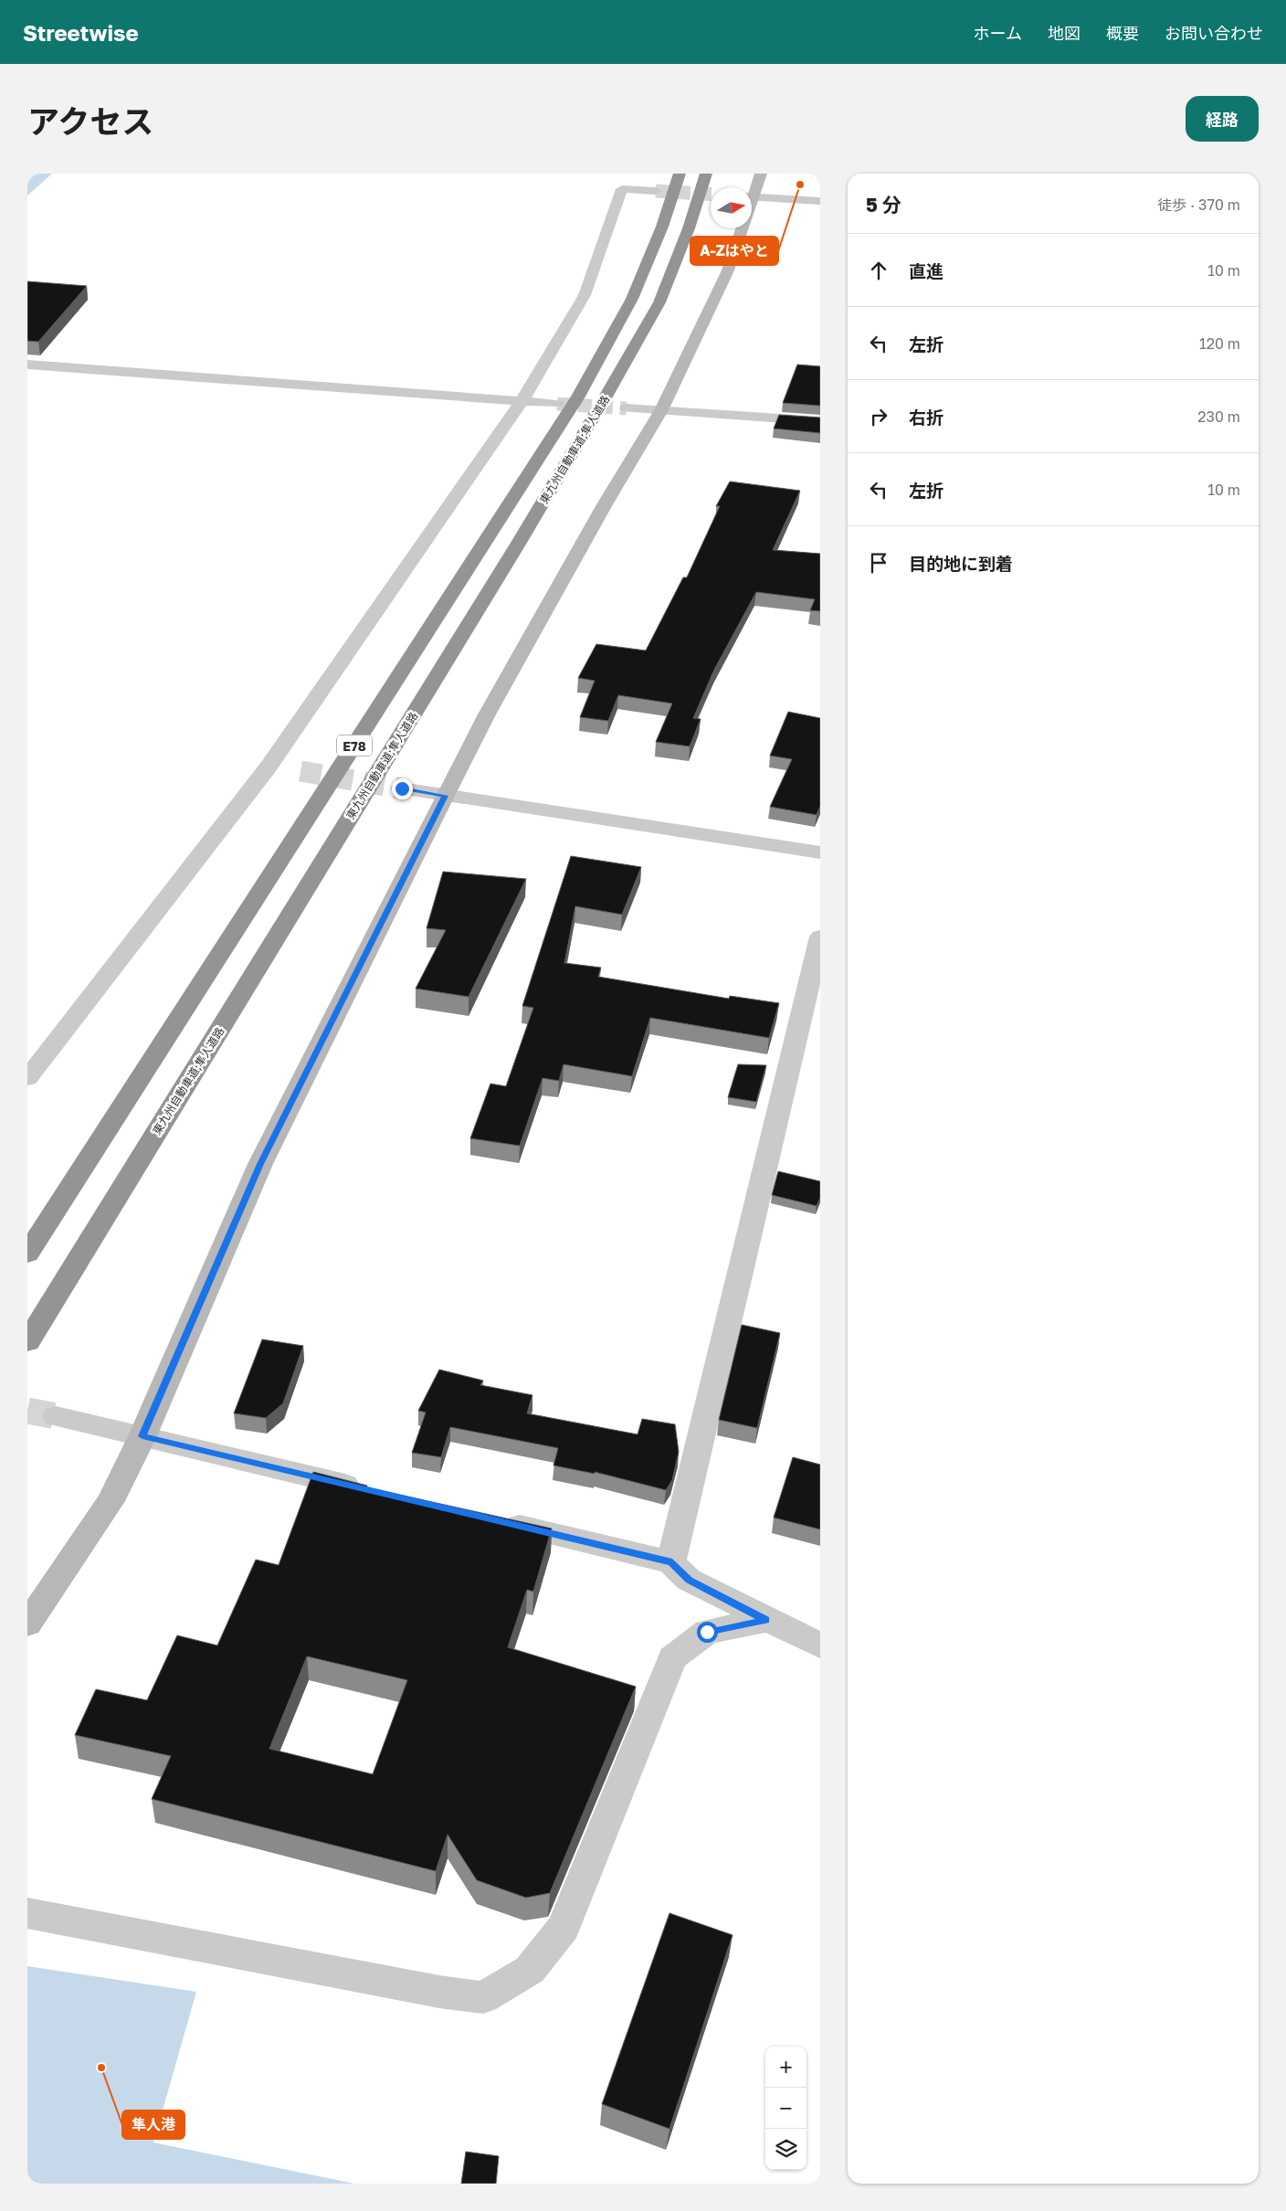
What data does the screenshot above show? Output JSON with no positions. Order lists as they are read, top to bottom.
{
  "streets": {
    "highway": ["東九州自動車道;隼人道路", "E78"]
  },
  "places": ["A-Zはやと", "隼人港"],
  "north": "right",
  "page": {
    "header": "Streetwise",
    "nav": [
      "ホーム",
      "地図",
      "概要",
      "お問い合わせ"
    ],
    "title": "アクセス",
    "buttons": "経路",
    "heading": ["5 分", "徒歩 · 370 m"],
    "list": [
      ["直進", "10 m"],
      ["左折", "120 m"],
      ["右折", "230 m"],
      ["左折", "10 m"],
      "目的地に到着"
    ],
    "map_buttons": ["+", "−"]
  }
}
